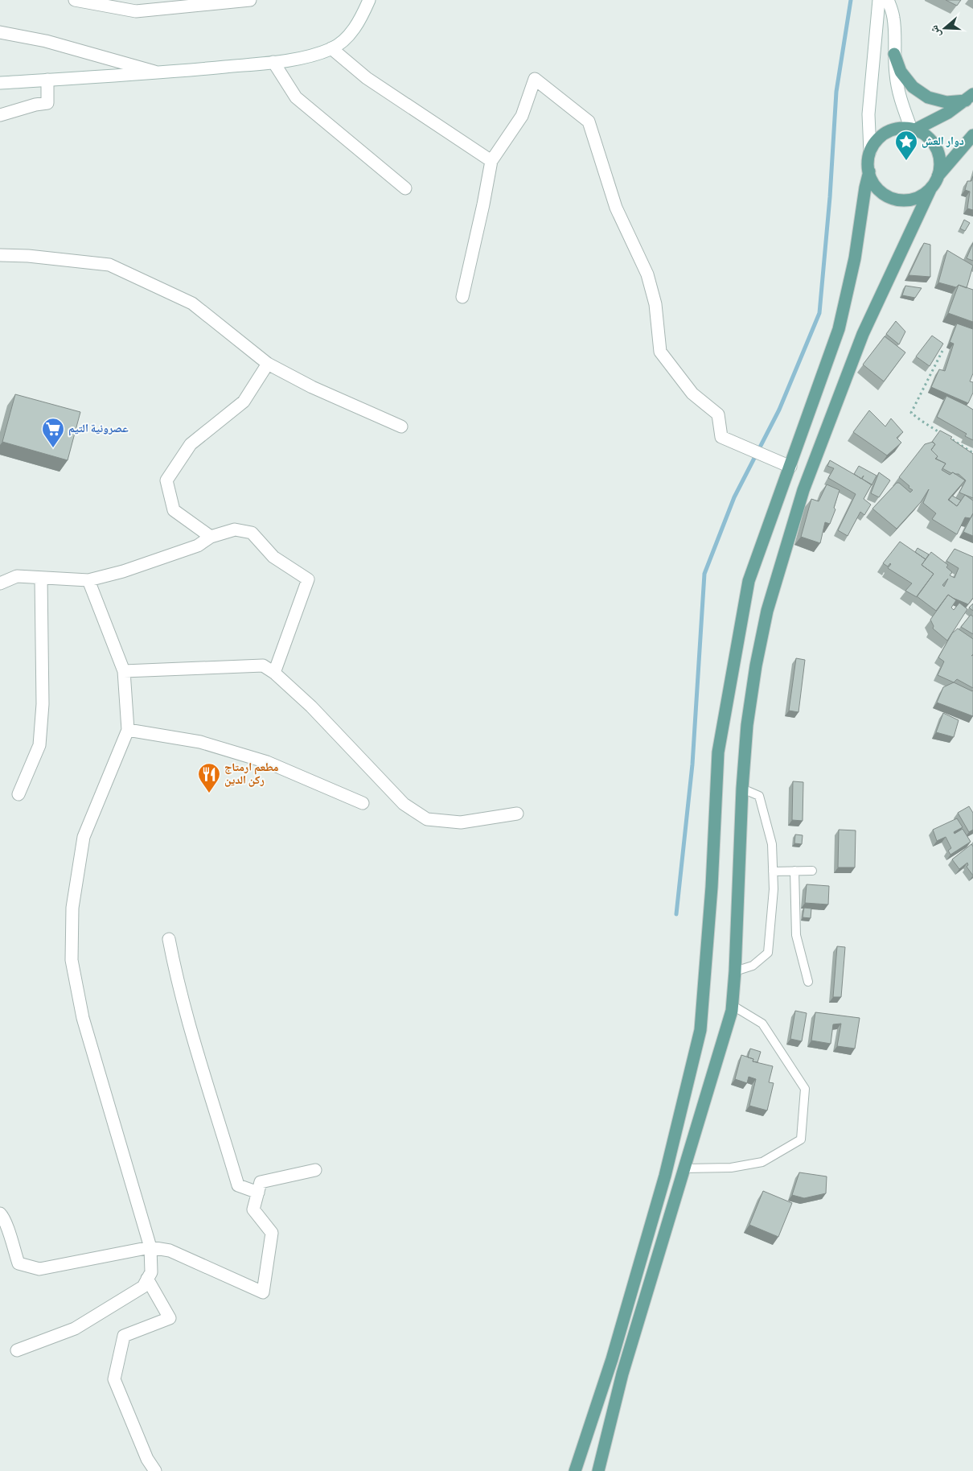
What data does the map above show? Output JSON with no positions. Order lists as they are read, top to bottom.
{
  "places": {
    "place": ["دوار العش"],
    "supermarket": ["عصرونية التيم"],
    "restaurant": ["مطعم ارمتاج ركن الدين"]
  },
  "north": "left"
}
